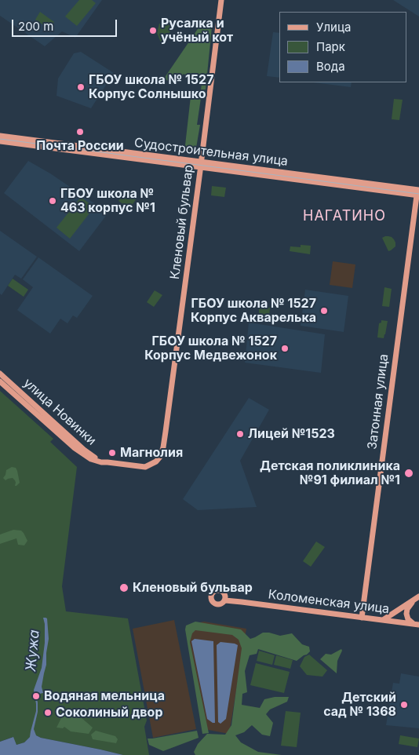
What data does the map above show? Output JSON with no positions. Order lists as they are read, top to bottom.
{
  "streets": {
    "street": [
      "Судостроительная улица",
      "Кленовый бульвар",
      "Затонная улица",
      "улица Новинки",
      "Коломенская улица"
    ]
  },
  "crossings": [
    ["Судостроительная улица", "Кленовый бульвар"],
    ["Судостроительная улица", "Затонная улица"],
    ["Кленовый бульвар", "улица Новинки"],
    ["Затонная улица", "Коломенская улица"]
  ],
  "districts": ["НАГАТИНО"],
  "water": ["Жужа"],
  "places": [
    "Русалка и учёный кот",
    "ГБОУ школа № 1527 Корпус Солнышко",
    "Почта России",
    "ГБОУ школа № 463 корпус №1",
    "ГБОУ школа № 1527 Корпус Акварелька",
    "ГБОУ школа № 1527 Корпус Медвежонок",
    "Лицей №1523",
    "Магнолия",
    "Детская поликлиника №91 филиал №1",
    "Кленовый бульвар",
    "Водяная мельница",
    "Детский сад № 1368",
    "Соколиный двор"
  ],
  "legend": ["Улица", "Парк", "Вода"],
  "scale_bar": "200 m"
}
